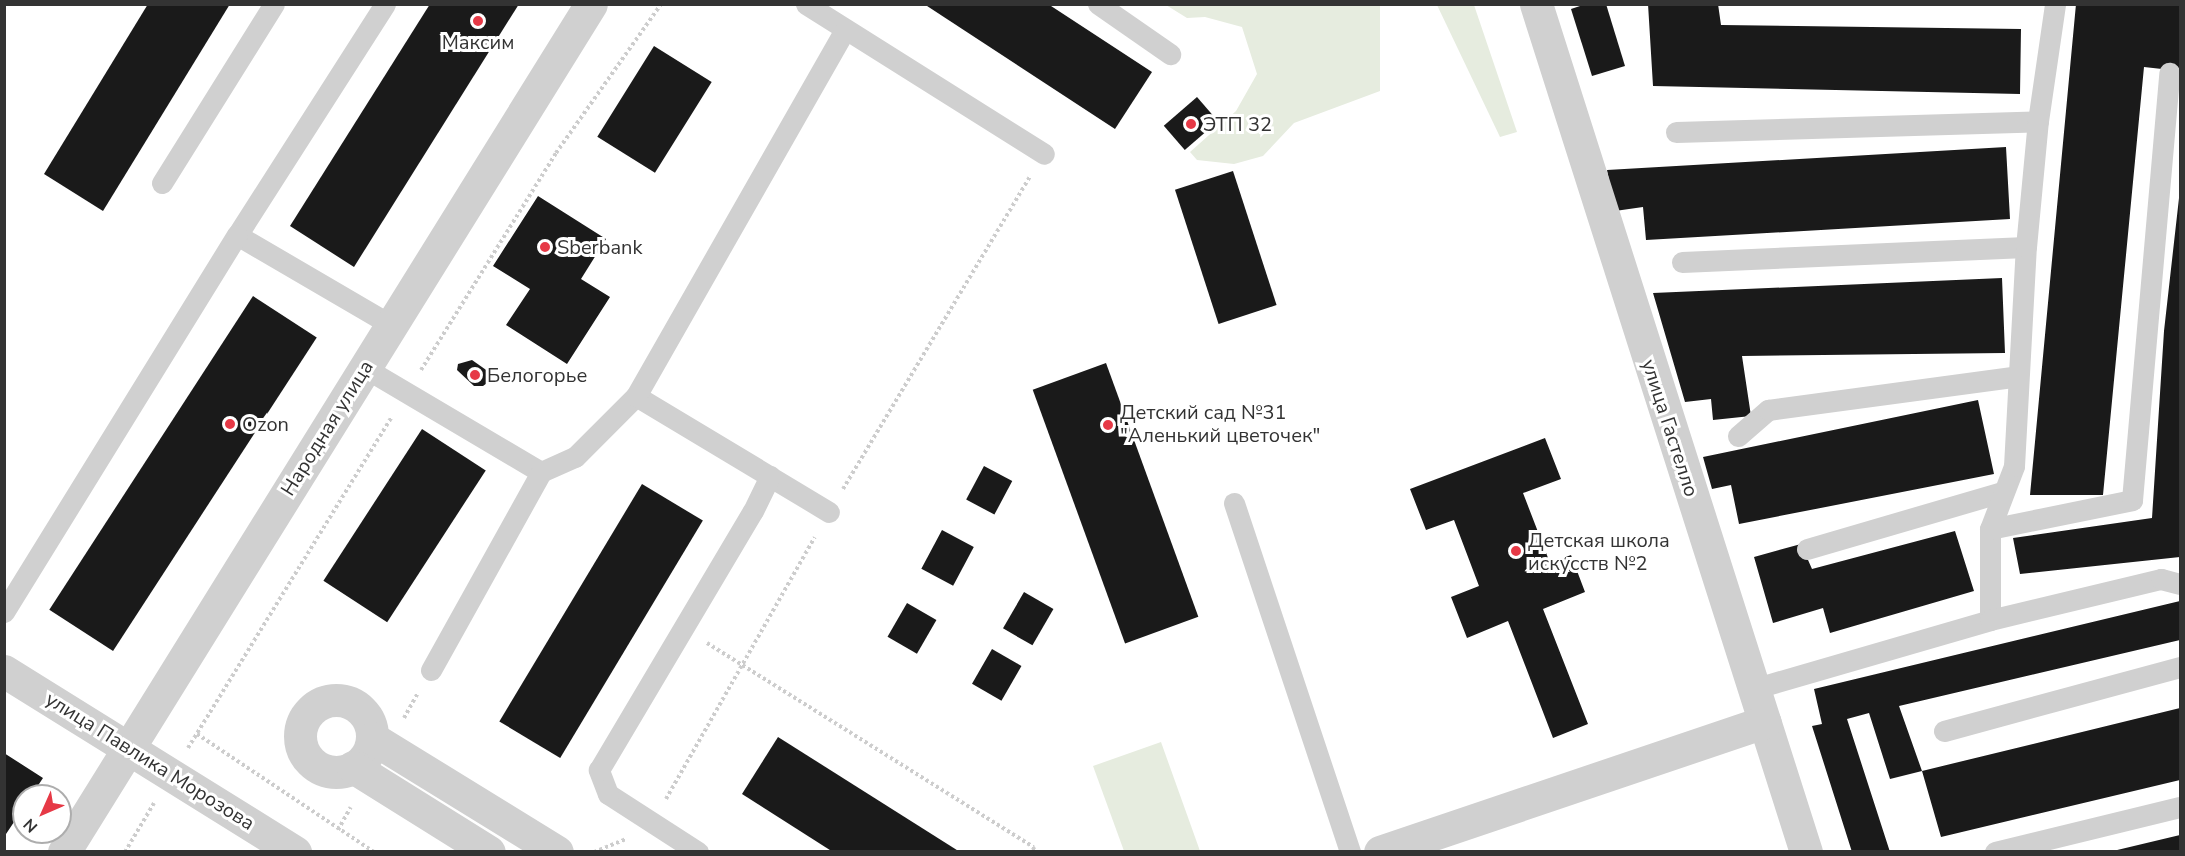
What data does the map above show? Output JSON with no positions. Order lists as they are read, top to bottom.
{
  "streets": {
    "street": ["Народная улица", "улица Гастелло", "улица Павлика Морозова"]
  },
  "crossings": [
    ["Народная улица", "улица Павлика Морозова"]
  ],
  "places": [
    "Максим",
    "ЭТП 32",
    "Sberbank",
    "Белогорье",
    "Ozon",
    "Детский сад №31 \"Аленький цветочек\"",
    "Детская школа искусств №2"
  ],
  "north": "bottom left"
}
